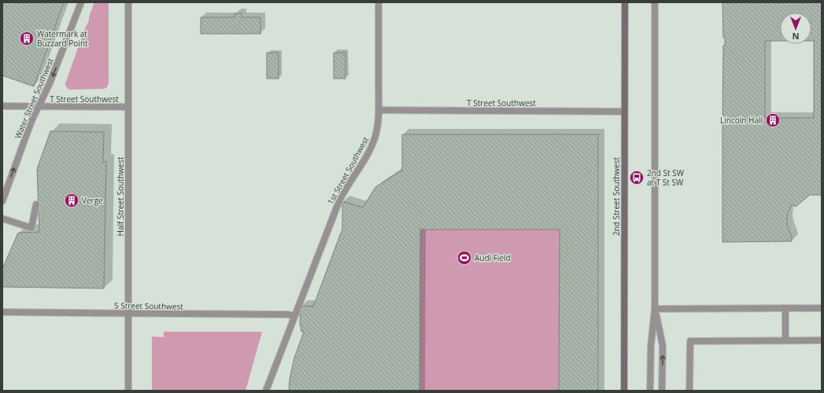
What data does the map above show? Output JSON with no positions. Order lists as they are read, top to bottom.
{
  "streets": {
    "street": [
      "Water Street Southwest",
      "T Street Southwest",
      "1st Street Southwest",
      "Half Street Southwest",
      "2nd Street Southwest",
      "S Street Southwest"
    ]
  },
  "crossings": [
    ["Water Street Southwest", "T Street Southwest"],
    ["T Street Southwest", "1st Street Southwest"],
    ["T Street Southwest", "Half Street Southwest"],
    ["T Street Southwest", "2nd Street Southwest"],
    ["1st Street Southwest", "S Street Southwest"],
    ["Half Street Southwest", "S Street Southwest"]
  ],
  "places": {
    "building": ["Watermark at Buzzard Point", "Lincoln Hall", "Verge"],
    "bus stop": ["2nd St SW at T St SW"],
    "sports": ["Audi Field"]
  },
  "north": "bottom"
}
